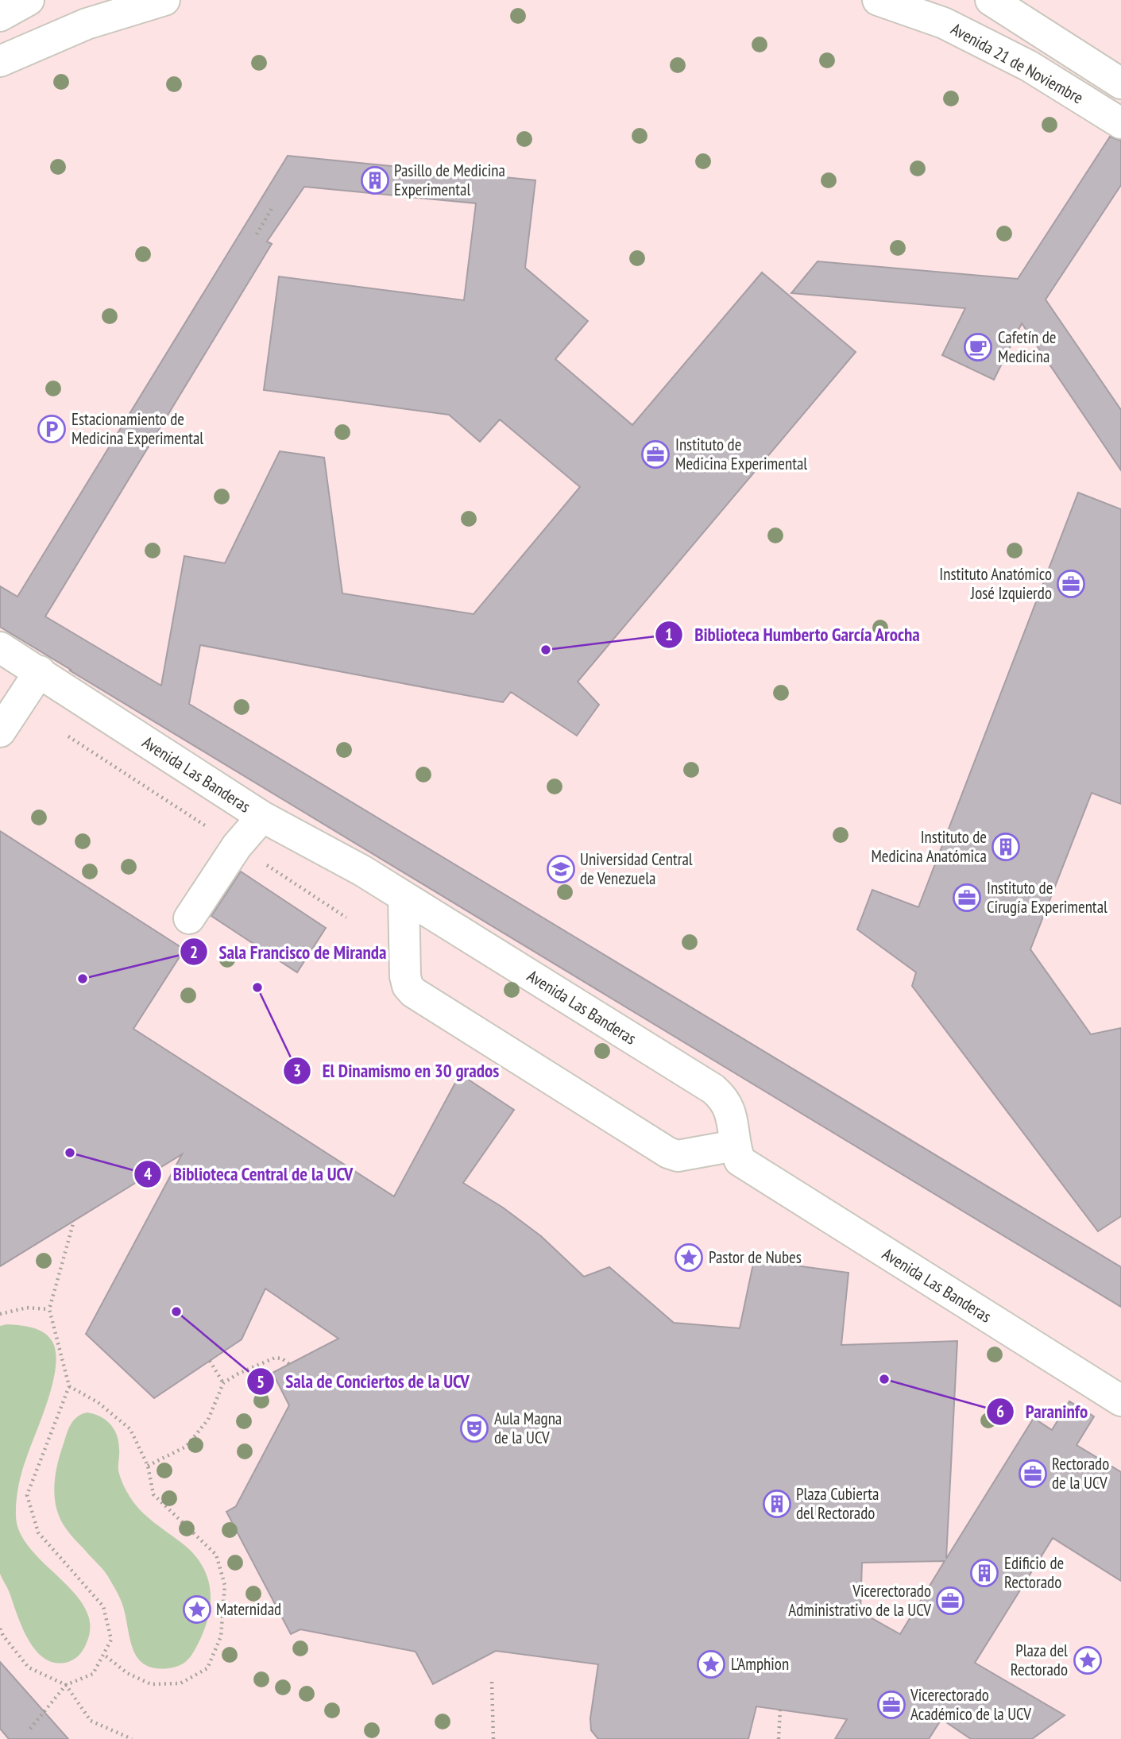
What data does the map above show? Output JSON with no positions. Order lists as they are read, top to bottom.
{
  "streets": {
    "lane": ["Avenida 21 de Noviembre", "Avenida Las Banderas"]
  },
  "places": {
    "building": [
      "Pasillo de Medicina Experimental",
      "Instituto de Medicina Anatómica",
      "Plaza Cubierta del Rectorado",
      "Edificio de Rectorado"
    ],
    "cafe": ["Cafetín de Medicina"],
    "parking": ["Estacionamiento de Medicina Experimental"],
    "office": [
      "Instituto de Medicina Experimental",
      "Instituto Anatómico José Izquierdo",
      "Instituto de Cirugía Experimental",
      "Rectorado de la UCV",
      "Vicerectorado Administrativo de la UCV",
      "Vicerectorado Académico de la UCV"
    ],
    "other": [
      "Biblioteca Humberto García Arocha",
      "Sala Francisco de Miranda",
      "El Dinamismo en 30 grados",
      "Biblioteca Central de la UCV",
      "Sala de Conciertos de la UCV",
      "Paraninfo"
    ],
    "school or university": ["Universidad Central de Venezuela"],
    "place": [
      "Pastor de Nubes",
      "Maternidad",
      "Plaza del Rectorado",
      "L'Amphion"
    ],
    "theatre": ["Aula Magna de la UCV"]
  }
}
